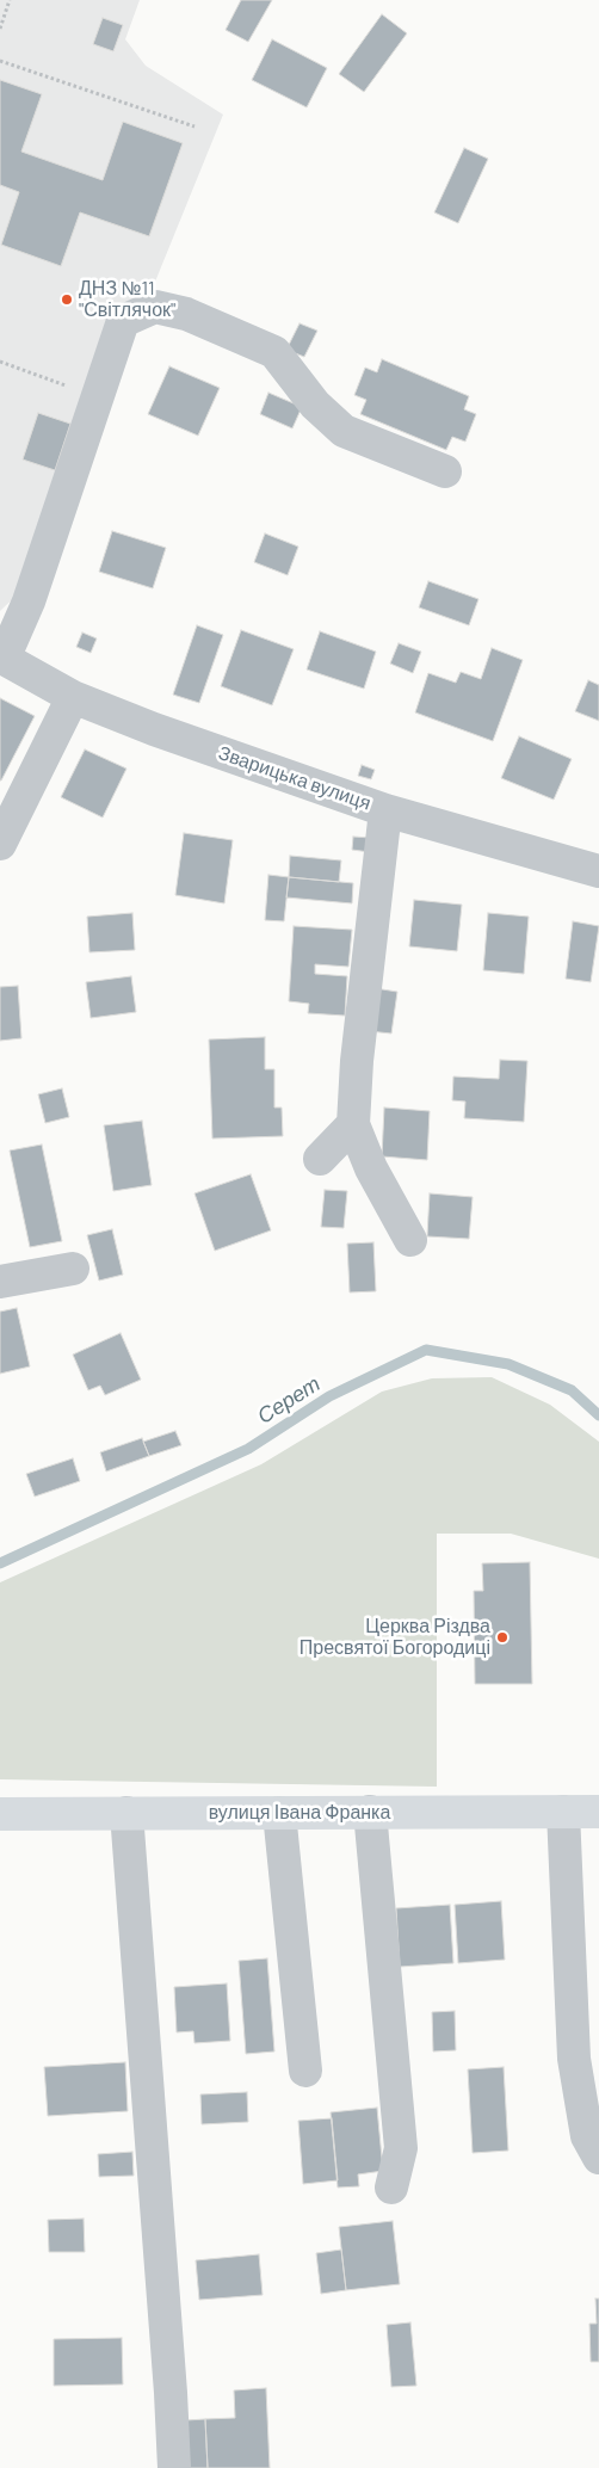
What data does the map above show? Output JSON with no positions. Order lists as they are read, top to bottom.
{
  "streets": {
    "main road": ["вулиця Івана Франка"],
    "street": ["Зварицька вулиця"]
  },
  "water": ["Серет"],
  "places": ["ДНЗ №11 \"Світлячок\"", "Церква Різдва Пресвятої Богородиці"]
}
